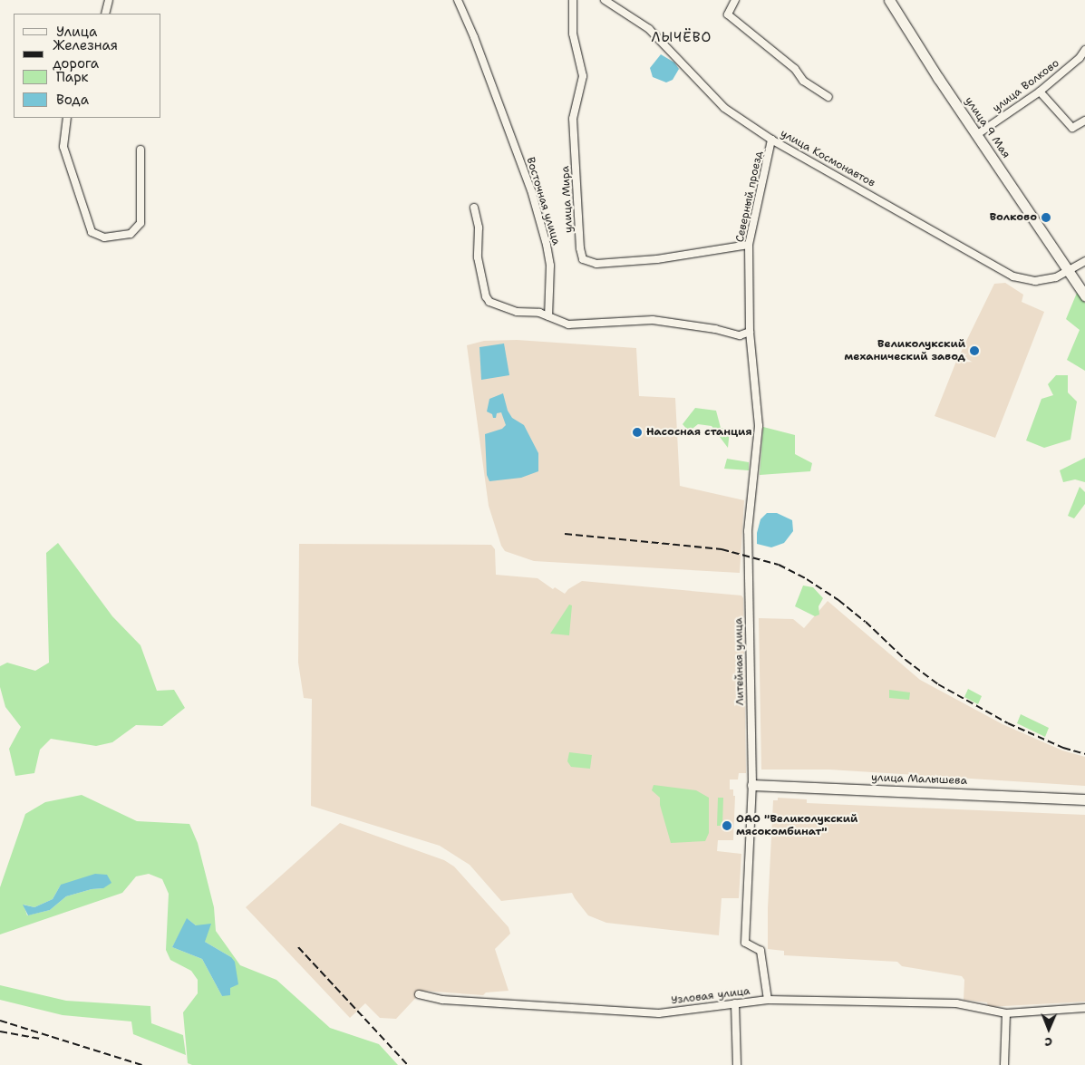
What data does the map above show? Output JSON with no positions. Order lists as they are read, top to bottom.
{
  "streets": {
    "main road": ["улица 9 Мая", "улица Малышева"],
    "street": [
      "улица Волково",
      "улица Космонавтов",
      "Северный проезд",
      "улица Мира",
      "Восточная улица",
      "Литейная улица",
      "Узловая улица"
    ]
  },
  "crossings": [
    ["улица Волково", "улица 9 Мая"],
    ["улица 9 Мая", "улица Космонавтов"],
    ["улица Космонавтов", "Северный проезд"],
    ["Северный проезд", "улица Мира"],
    ["Северный проезд", "Литейная улица"],
    ["Литейная улица", "улица Малышева"],
    ["Литейная улица", "Узловая улица"]
  ],
  "districts": ["ЛЫЧЁВО"],
  "places": [
    "Волково",
    "Великолукский механический завод",
    "Насосная станция",
    "ОАО \"Великолукский мясокомбинат\""
  ],
  "legend": [
    "Улица",
    "Железная дорога",
    "Парк",
    "Вода"
  ],
  "north": "bottom"
}
